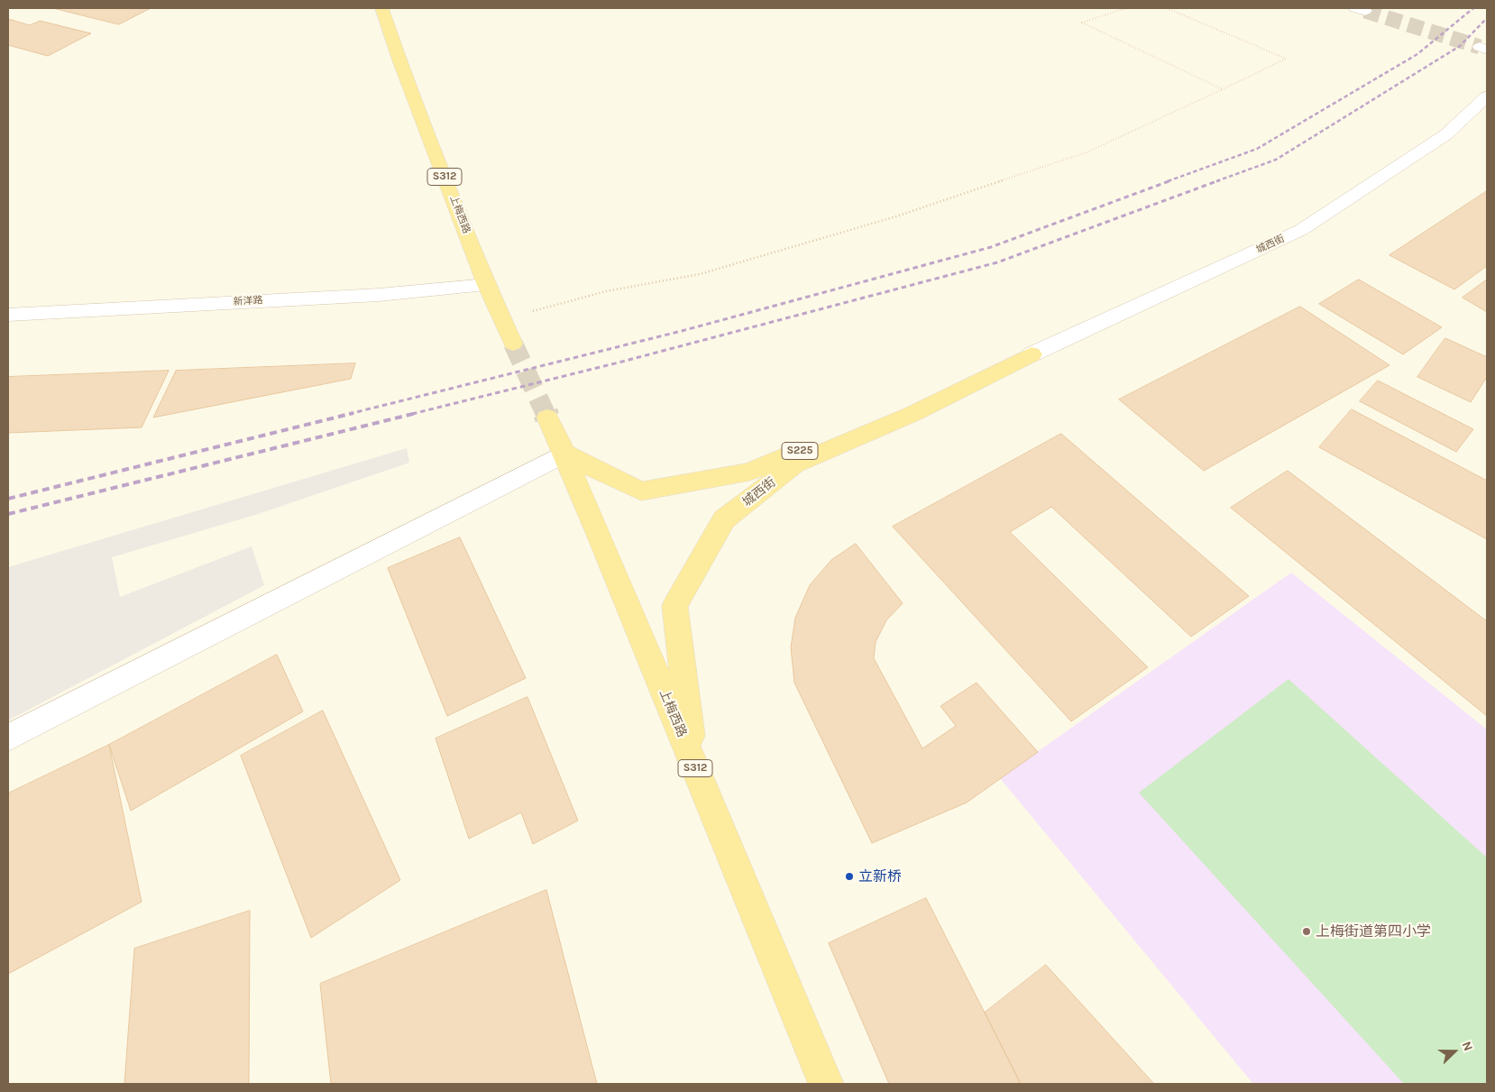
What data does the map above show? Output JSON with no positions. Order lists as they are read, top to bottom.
{
  "streets": {
    "main road": [
      "S312",
      "上梅西路",
      "城西街",
      "S225"
    ],
    "street": ["新洋路"]
  },
  "crossings": [
    ["上梅西路", "城西街"],
    ["上梅西路", "新洋路"]
  ],
  "places": ["立新桥", "上梅街道第四小学"],
  "north": "right"
}
